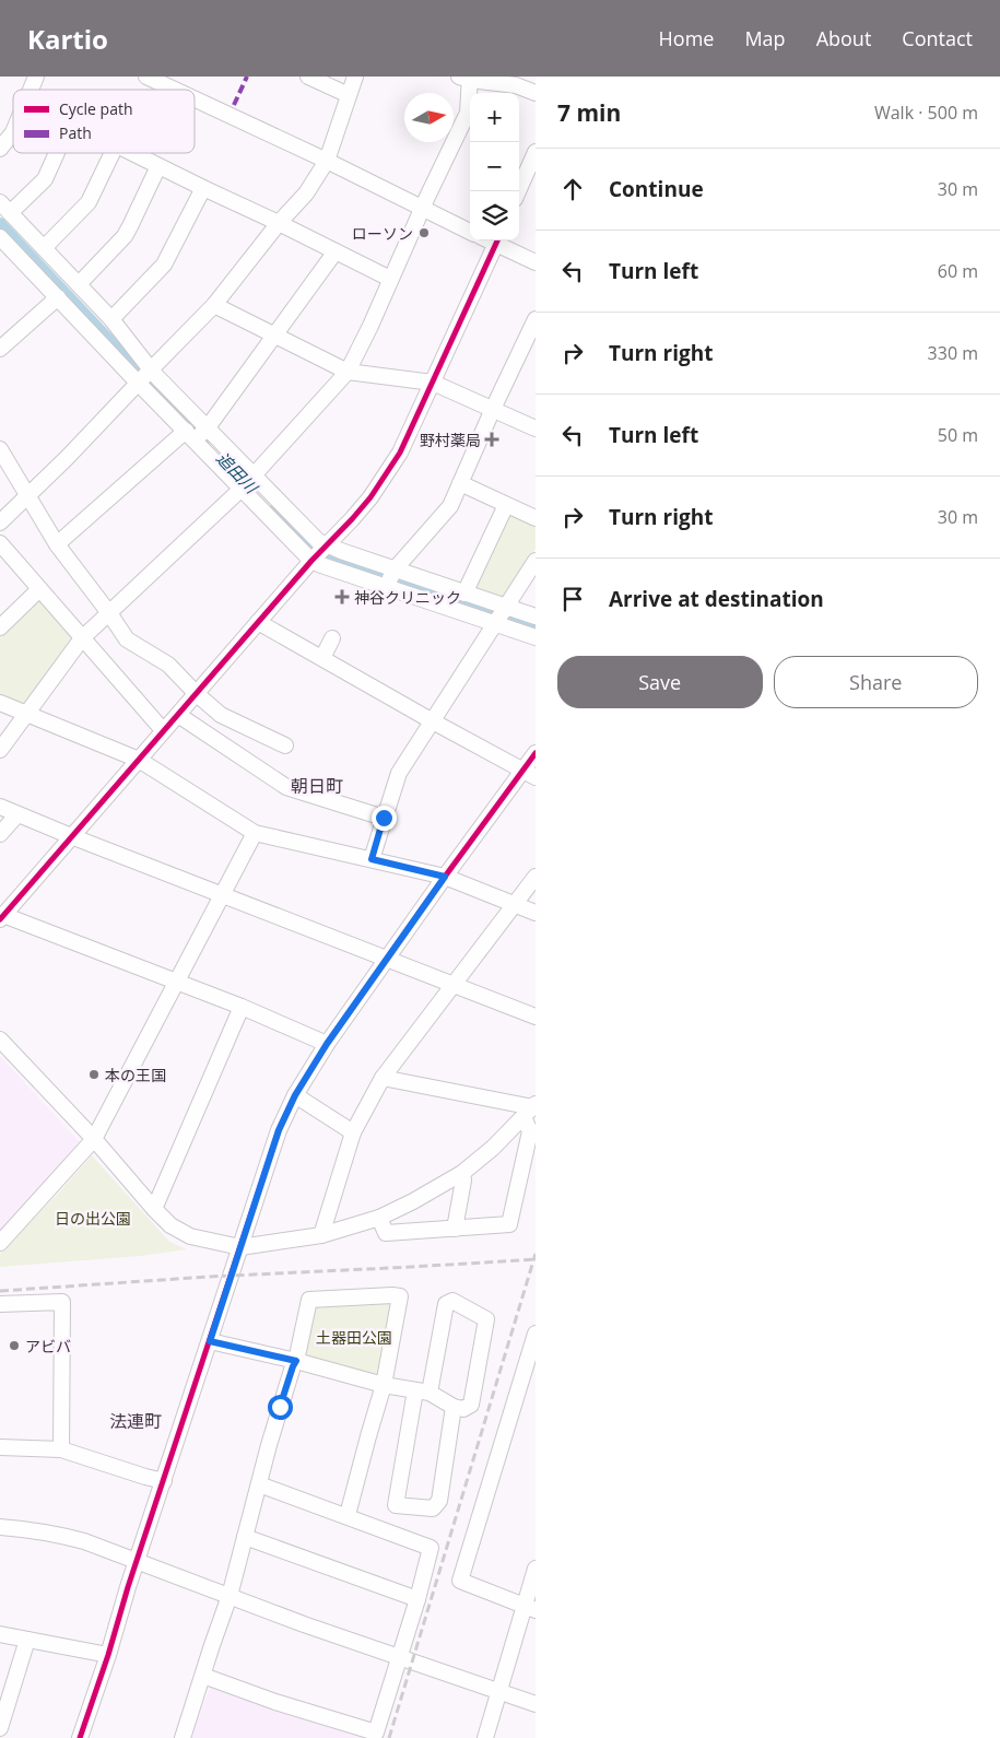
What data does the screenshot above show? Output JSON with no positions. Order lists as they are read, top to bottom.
{
  "districts": ["朝日町", "法連町"],
  "water": ["追田川"],
  "parks": ["日の出公園", "土器田公園"],
  "places": {
    "other": ["ローソン", "本の王国", "アビバ"],
    "health": ["野村薬局", "神谷クリニック"]
  },
  "legend": ["Cycle path", "Path"],
  "north": "right",
  "page": {
    "header": "Kartio",
    "nav": [
      "Home",
      "Map",
      "About",
      "Contact"
    ],
    "heading": ["7 min", "Walk · 500 m"],
    "map_buttons": ["+", "−"],
    "list": [
      ["Continue", "30 m"],
      ["Turn left", "60 m"],
      ["Turn right", "330 m"],
      ["Turn left", "50 m"],
      ["Turn right", "30 m"],
      "Arrive at destination"
    ],
    "buttons": ["Save", "Share"]
  }
}
